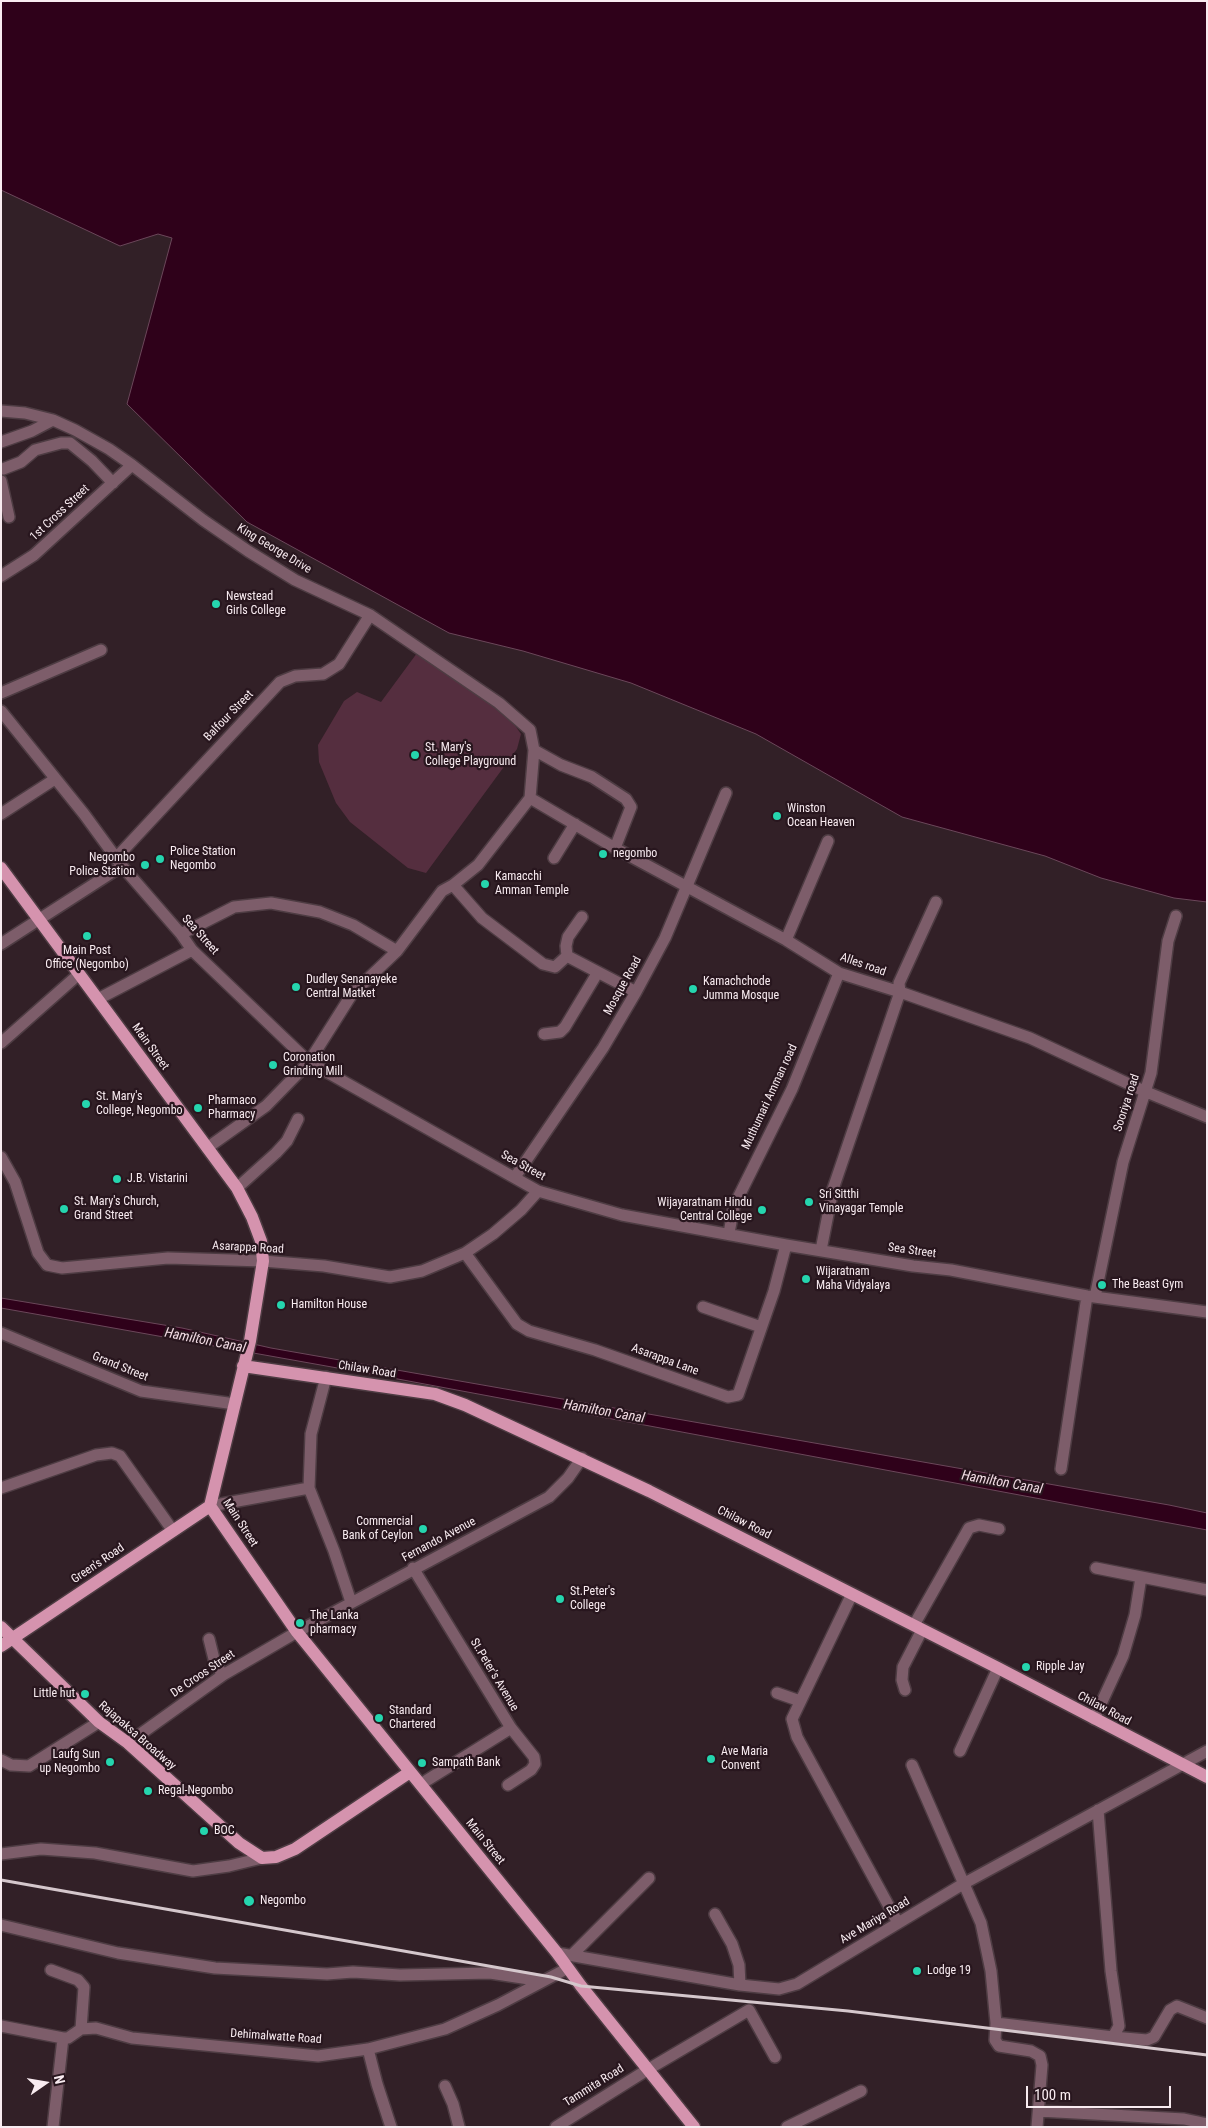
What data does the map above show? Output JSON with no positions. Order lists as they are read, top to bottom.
{
  "streets": {
    "main road": [
      "Main Street",
      "Chilaw Road",
      "Green's Road",
      "Rajapaksa Broadway"
    ],
    "street": [
      "1st Cross Street",
      "King George Drive",
      "Balfour Street",
      "Sea Street",
      "Alles road",
      "Mosque Road",
      "Muthumari Amman road",
      "Sooriya road",
      "Asarappa Road",
      "Asarappa Lane",
      "Grand Street",
      "Fernando Avenue",
      "De Croos Street",
      "St.Peter's Avenue",
      "Ave Mariya Road",
      "Dehimalwatte Road",
      "Tammita Road"
    ]
  },
  "crossings": [
    ["1st Cross Street", "King George Drive"],
    ["King George Drive", "Balfour Street"],
    ["Balfour Street", "Sea Street"],
    ["Balfour Street", "Main Street"],
    ["Sea Street", "Mosque Road"],
    ["Sea Street", "Muthumari Amman road"],
    ["Sea Street", "Sooriya road"],
    ["Sea Street", "Asarappa Road"],
    ["Sea Street", "Asarappa Lane"],
    ["Alles road", "Mosque Road"],
    ["Alles road", "Muthumari Amman road"],
    ["Alles road", "Sooriya road"],
    ["Main Street", "Asarappa Road"],
    ["Main Street", "Grand Street"],
    ["Main Street", "Chilaw Road"],
    ["Main Street", "Fernando Avenue"],
    ["Main Street", "Green's Road"],
    ["Main Street", "De Croos Street"],
    ["Main Street", "Ave Mariya Road"],
    ["Main Street", "Dehimalwatte Road"],
    ["Main Street", "Tammita Road"],
    ["Asarappa Road", "Asarappa Lane"],
    ["Chilaw Road", "Fernando Avenue"],
    ["Chilaw Road", "Ave Mariya Road"],
    ["Fernando Avenue", "De Croos Street"],
    ["Fernando Avenue", "St.Peter's Avenue"],
    ["Green's Road", "Rajapaksa Broadway"],
    ["De Croos Street", "Rajapaksa Broadway"]
  ],
  "water": ["Hamilton Canal"],
  "places": [
    "Newstead Girls College",
    "St. Mary's College Playground",
    "Winston Ocean Heaven",
    "negombo",
    "Police Station Negombo",
    "Negombo Police Station",
    "Kamacchi Amman Temple",
    "Main Post Office (Negombo)",
    "Dudley Senanayeke Central Matket",
    "Kamachchode Jumma Mosque",
    "Coronation Grinding Mill",
    "St. Mary's College, Negombo",
    "Pharmaco Pharmacy",
    "J.B. Vistarini",
    "Sri Sitthi Vinayagar Temple",
    "St. Mary's Church, Grand Street",
    "Wijayaratnam Hindu Central College",
    "Wijaratnam Maha Vidyalaya",
    "The Beast Gym",
    "Hamilton House",
    "Commercial Bank of Ceylon",
    "St.Peter's College",
    "The Lanka pharmacy",
    "Ripple Jay",
    "Little hut",
    "Standard Chartered",
    "Ave Maria Convent",
    "Laufg Sun up Negombo",
    "Sampath Bank",
    "Regal-Negombo",
    "BOC",
    "Negombo",
    "Lodge 19"
  ],
  "scale_bar": "100 m",
  "north": "right"
}
